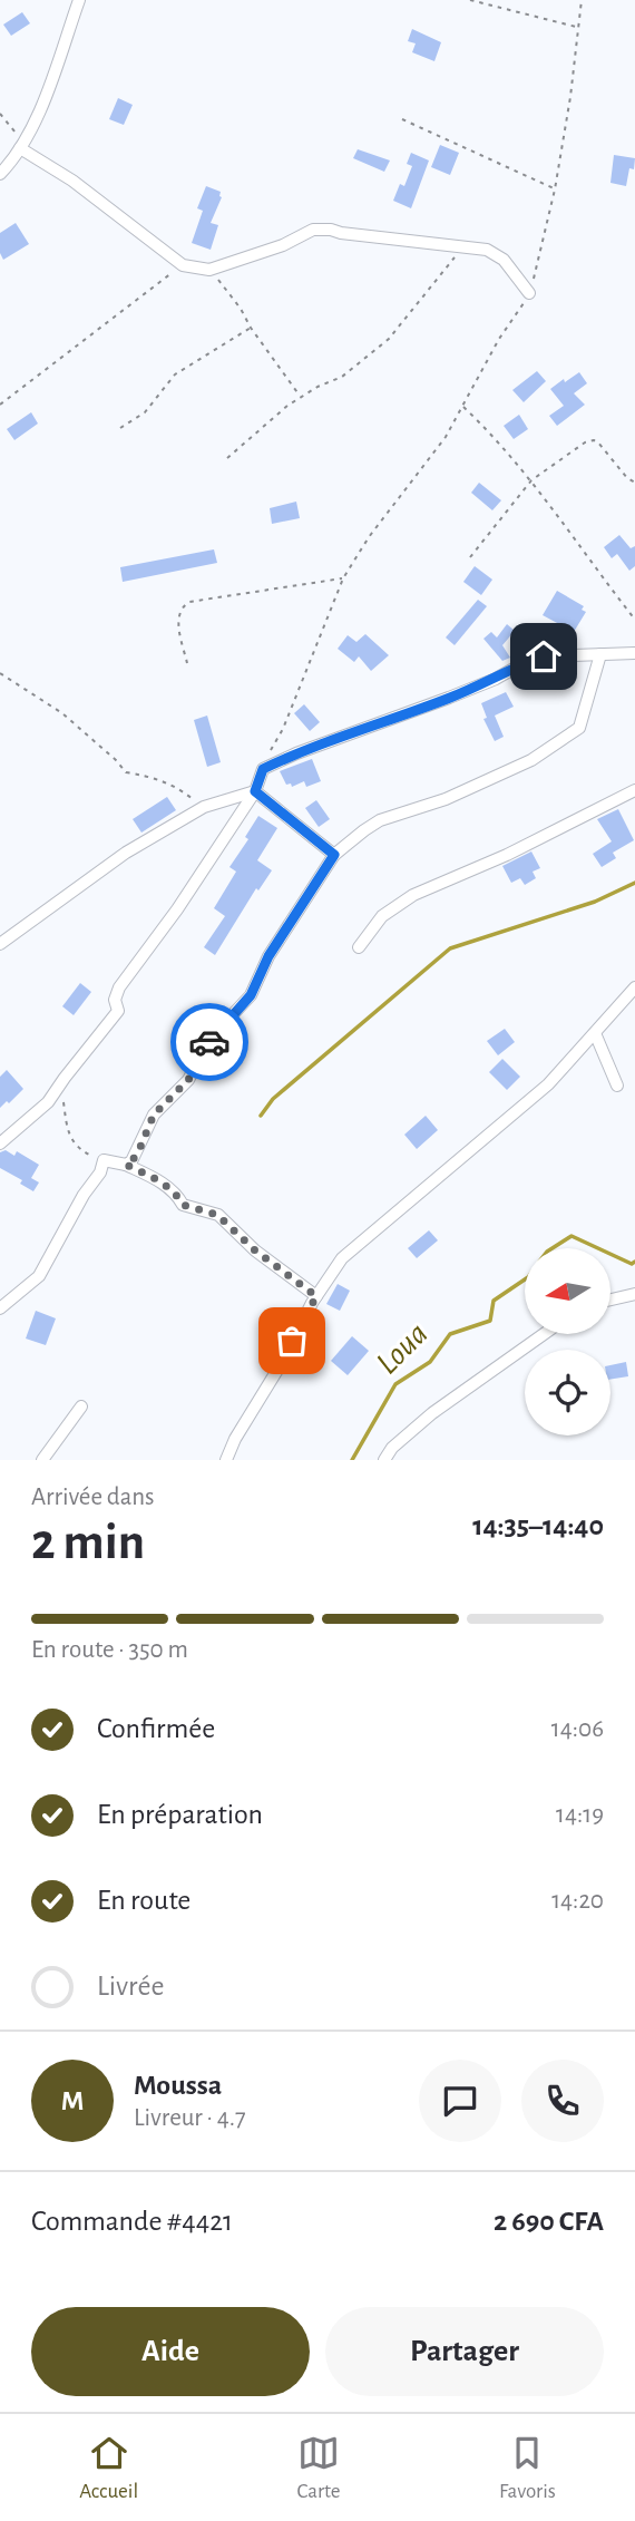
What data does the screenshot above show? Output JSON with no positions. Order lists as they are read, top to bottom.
{
  "water": ["Loua"],
  "north": "left",
  "page": {
    "heading": ["2 min", "Arrivée dans", "14:35–14:40"],
    "panel": [
      "Moussa",
      "Livreur · 4.7",
      "Commande #4421",
      "2 690 CFA"
    ],
    "bar": "En route · 350 m",
    "list": [
      ["Confirmée", "14:06"],
      ["En préparation", "14:19"],
      ["En route", "14:20"],
      "Livrée"
    ],
    "round": "M",
    "buttons": ["Aide", "Partager"],
    "tabs": ["Accueil", "Carte", "Favoris"]
  }
}
